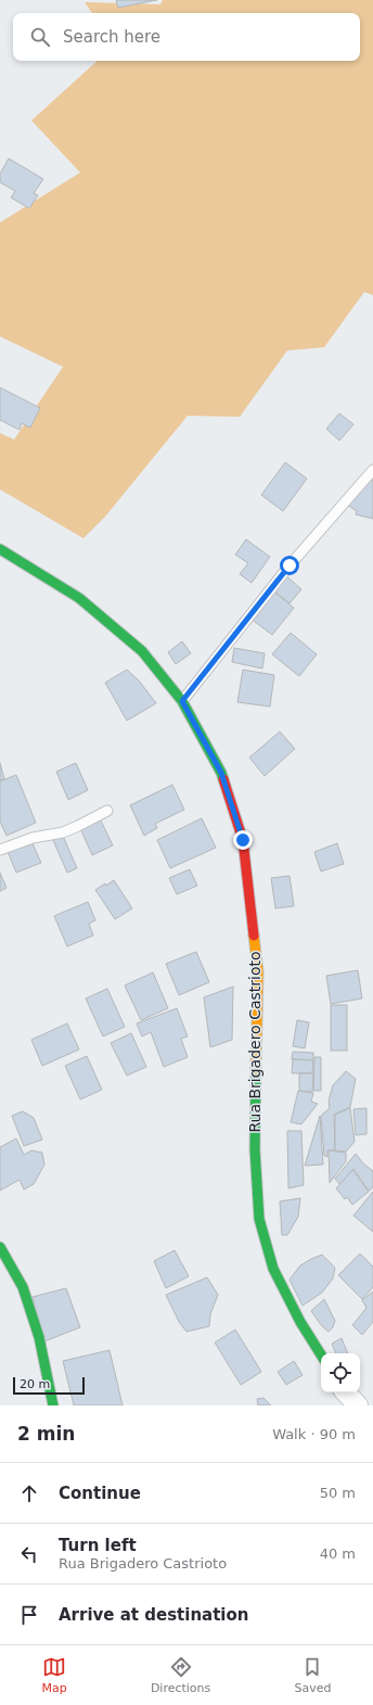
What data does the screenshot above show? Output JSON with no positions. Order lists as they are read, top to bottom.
{
  "streets": {
    "street": ["Rua Brigadero Castrioto"]
  },
  "scale_bar": "20 m",
  "page": {
    "search": "Search here",
    "scale": "20 m",
    "heading": ["2 min", "Walk · 90 m"],
    "list": [
      ["Continue", "50 m"],
      ["Turn left", "Rua Brigadero Castrioto", "40 m"],
      "Arrive at destination"
    ],
    "nav": ["Map", "Directions", "Saved"]
  }
}
